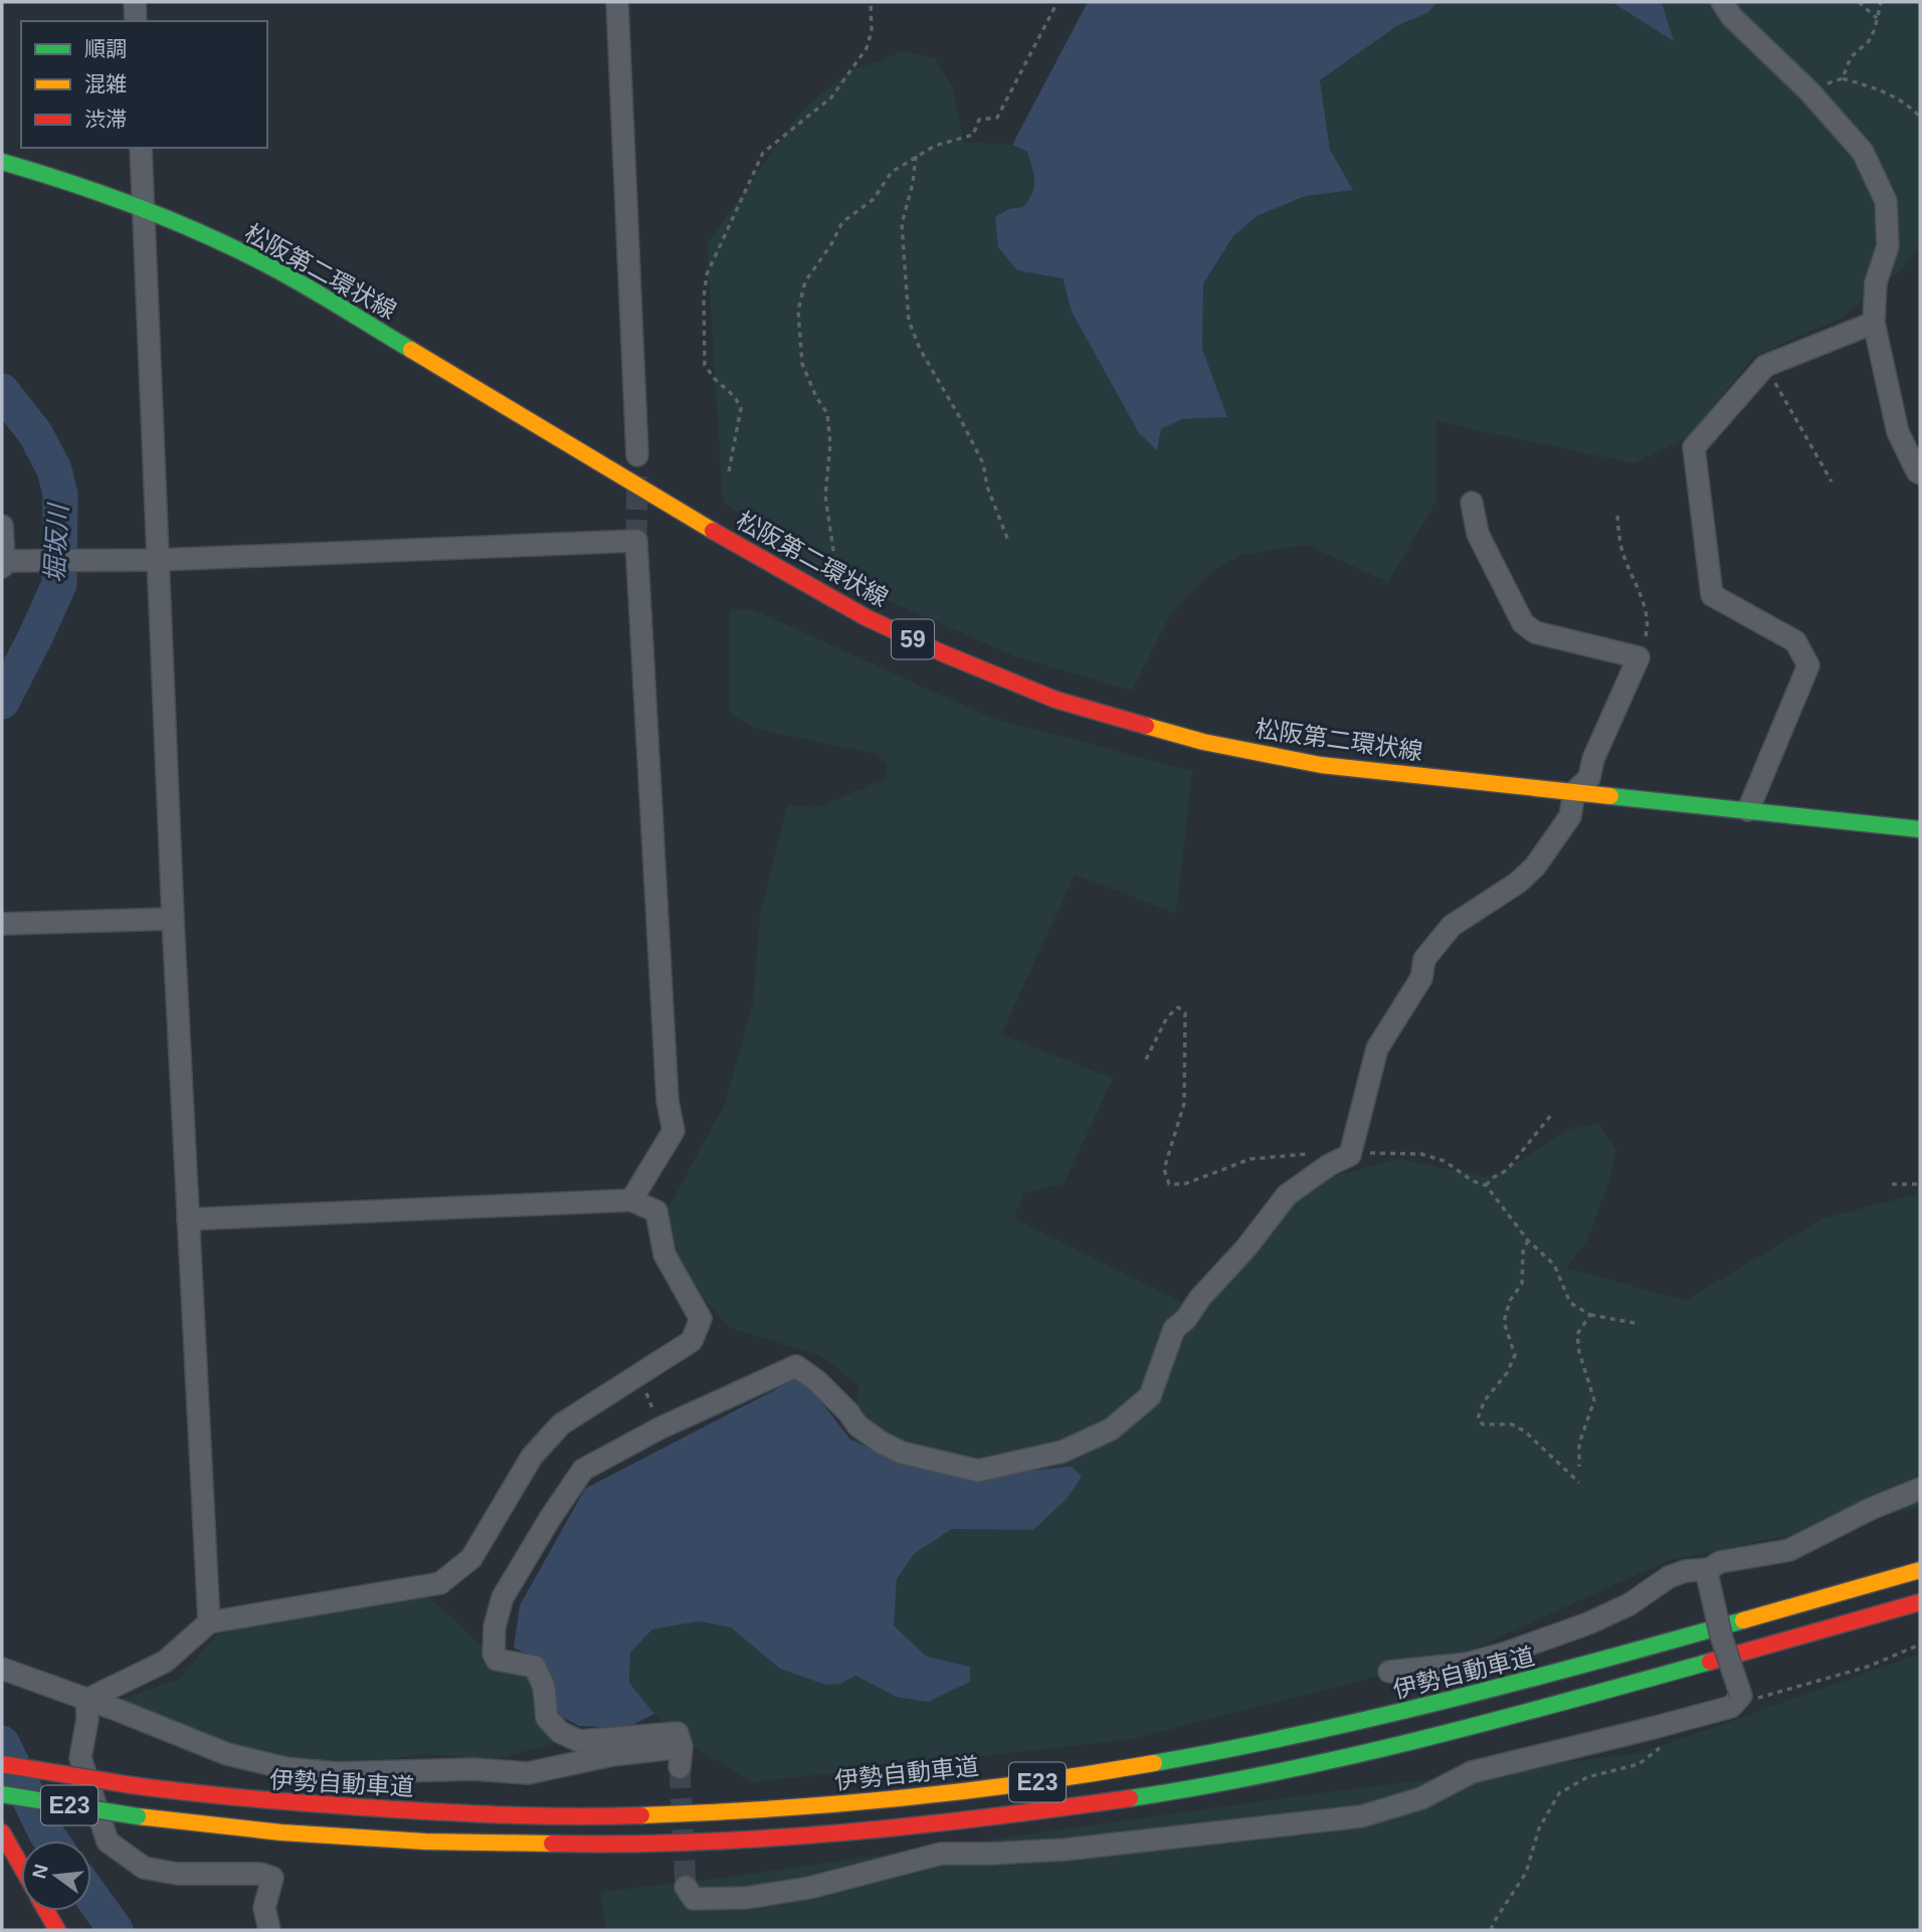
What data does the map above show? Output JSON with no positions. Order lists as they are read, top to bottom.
{
  "streets": {
    "main road": [
      "松阪第二環状線",
      "59",
      "伊勢自動車道",
      "E23"
    ]
  },
  "water": ["堀坂川"],
  "legend": ["順調", "混雑", "渋滞"],
  "north": "left"
}
